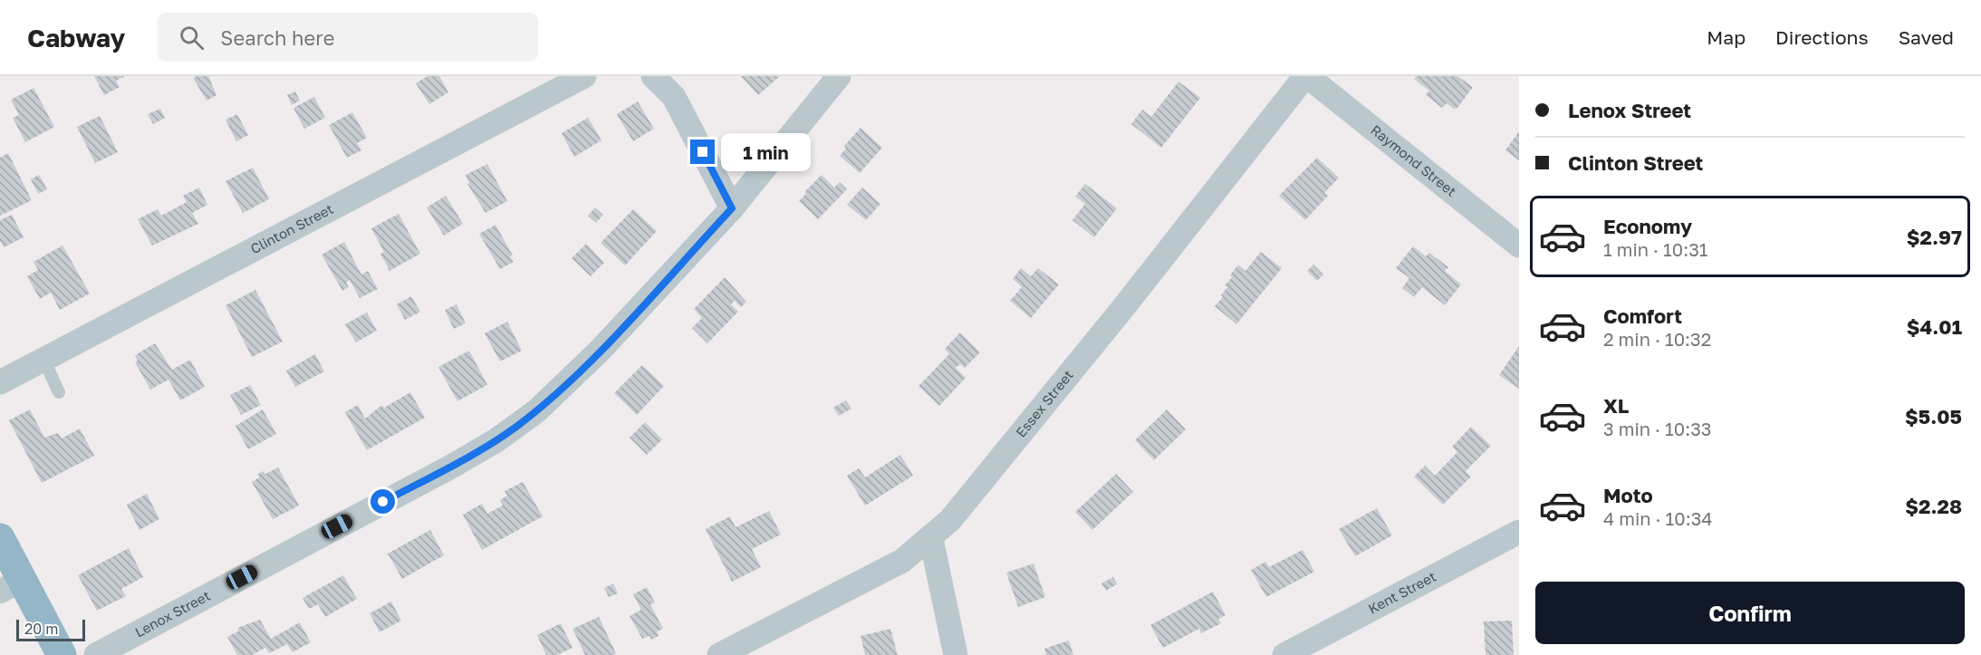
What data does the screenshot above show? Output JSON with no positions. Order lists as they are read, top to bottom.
{
  "streets": {
    "street": [
      "Raymond Street",
      "Clinton Street",
      "Essex Street",
      "Kent Street",
      "Lenox Street"
    ]
  },
  "crossings": [
    ["Raymond Street", "Essex Street"]
  ],
  "scale_bar": "20 m",
  "page": {
    "header": "Cabway",
    "search": "Search here",
    "nav": ["Map", "Directions", "Saved"],
    "banner": ["Lenox Street", "Clinton Street"],
    "bubble": "1 min",
    "list": [
      {
        "name": "Economy",
        "note": "1 min · 10:31",
        "value": "$2.97"
      },
      {
        "name": "Comfort",
        "note": "2 min · 10:32",
        "value": "$4.01"
      },
      {
        "name": "XL",
        "note": "3 min · 10:33",
        "value": "$5.05"
      },
      {
        "name": "Moto",
        "note": "4 min · 10:34",
        "value": "$2.28"
      }
    ],
    "buttons": "Confirm",
    "scale": "20 m"
  }
}
